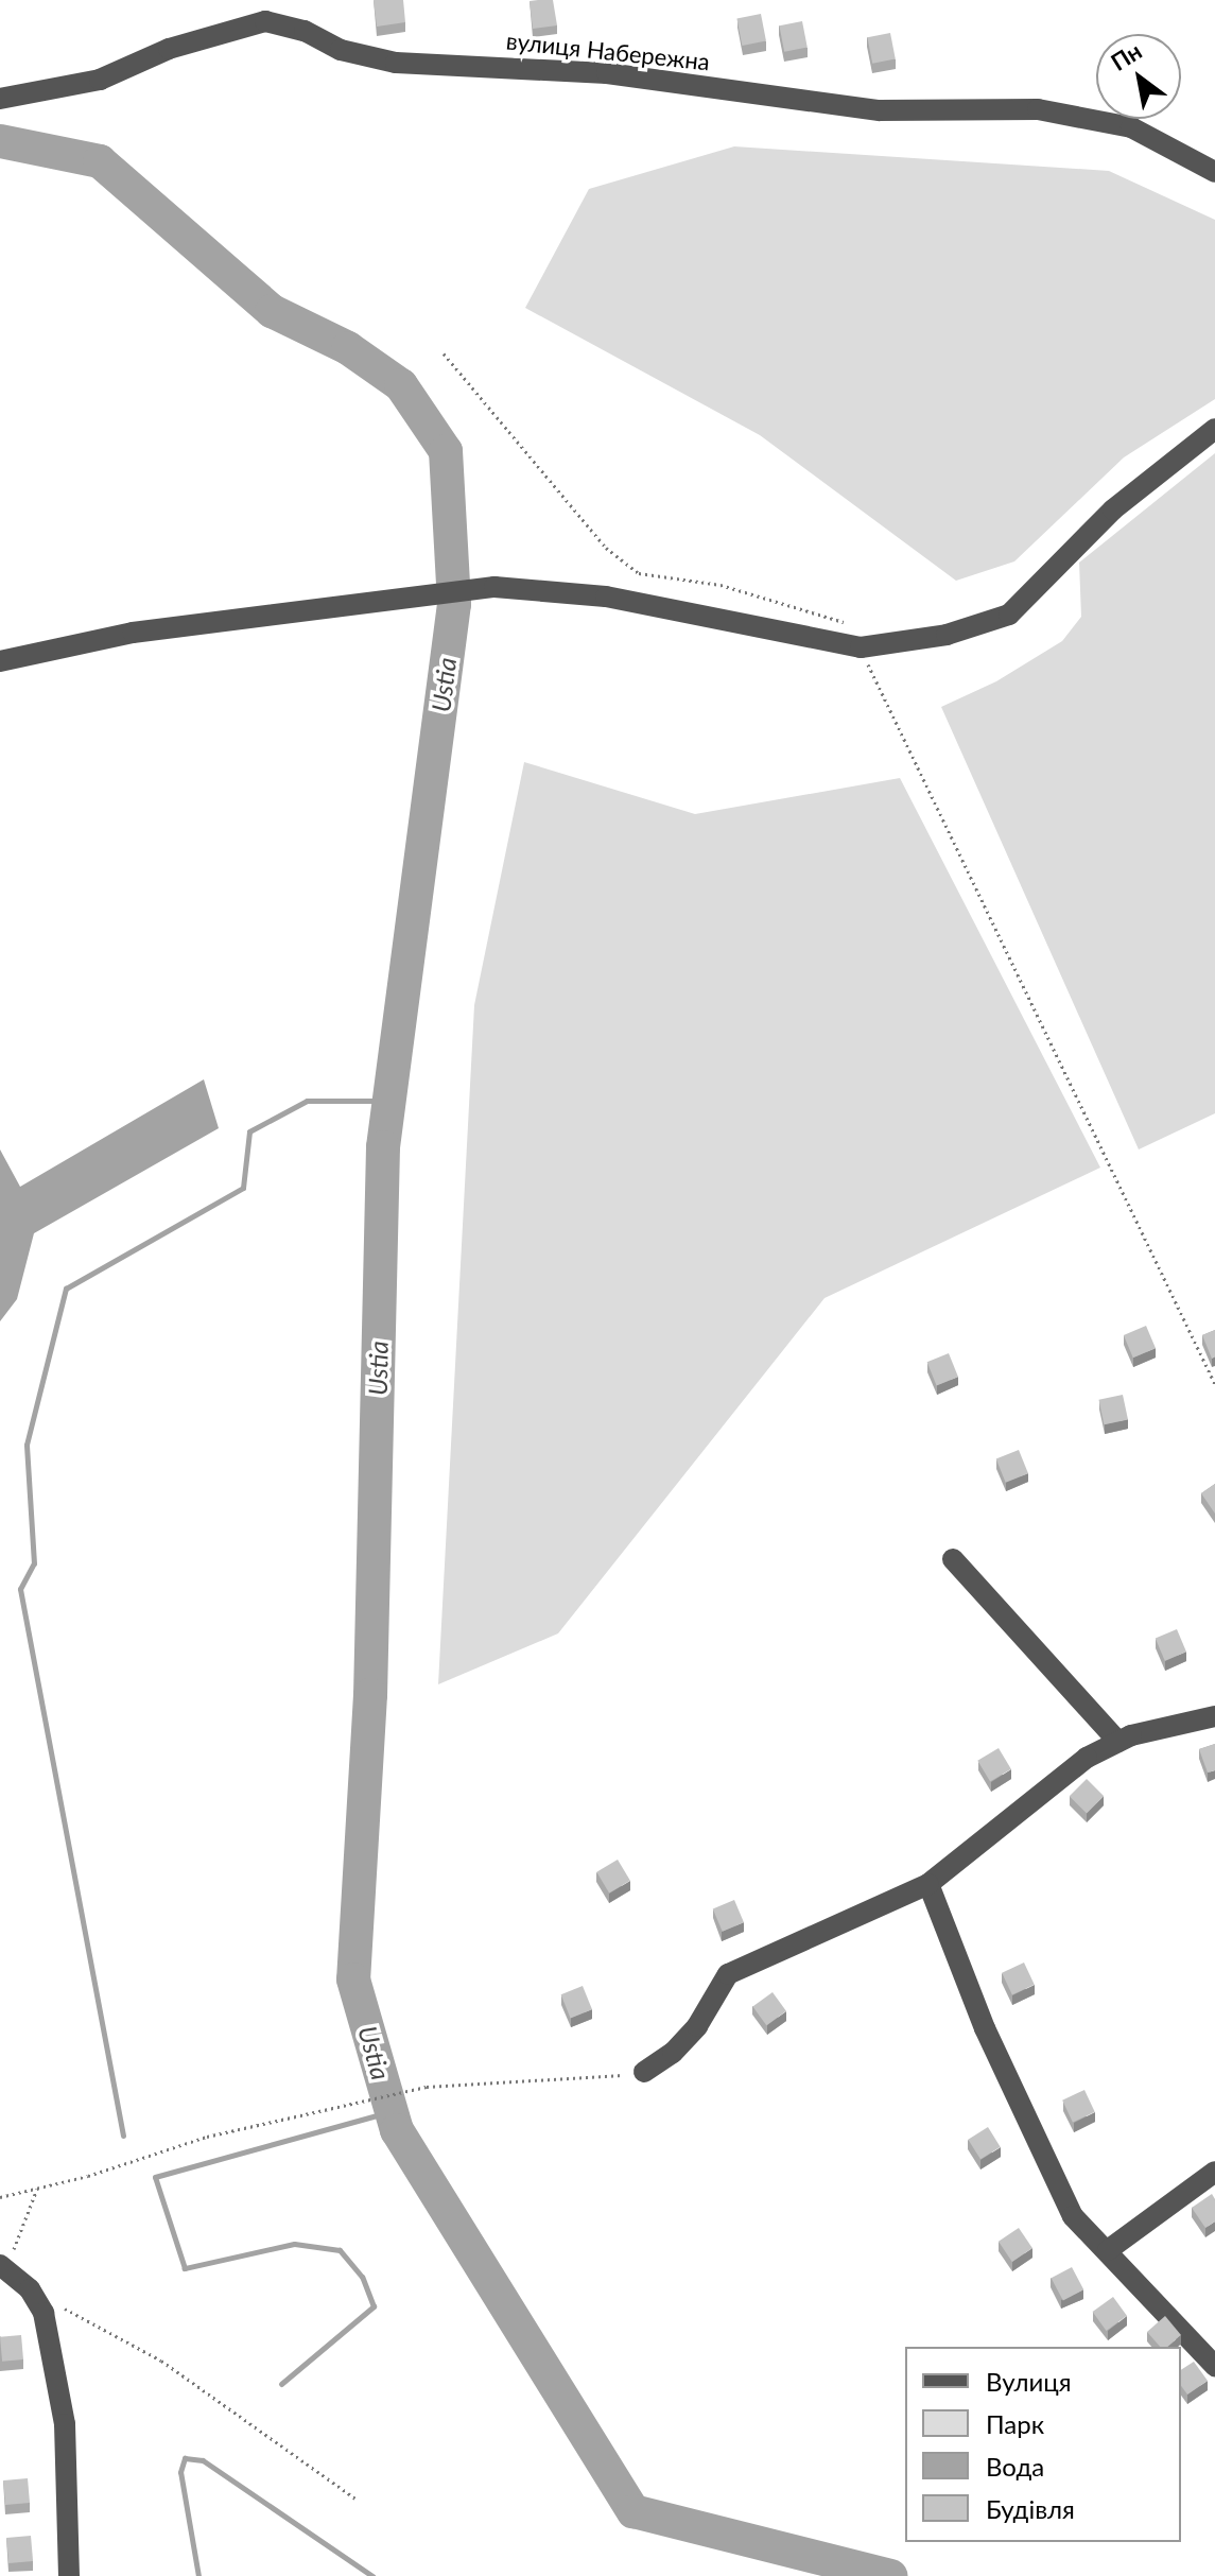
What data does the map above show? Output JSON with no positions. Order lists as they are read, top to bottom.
{
  "streets": {
    "street": ["вулиця Набережна"]
  },
  "water": ["Ustia"],
  "legend": [
    "Вулиця",
    "Парк",
    "Вода",
    "Будівля"
  ],
  "north": "top left"
}
